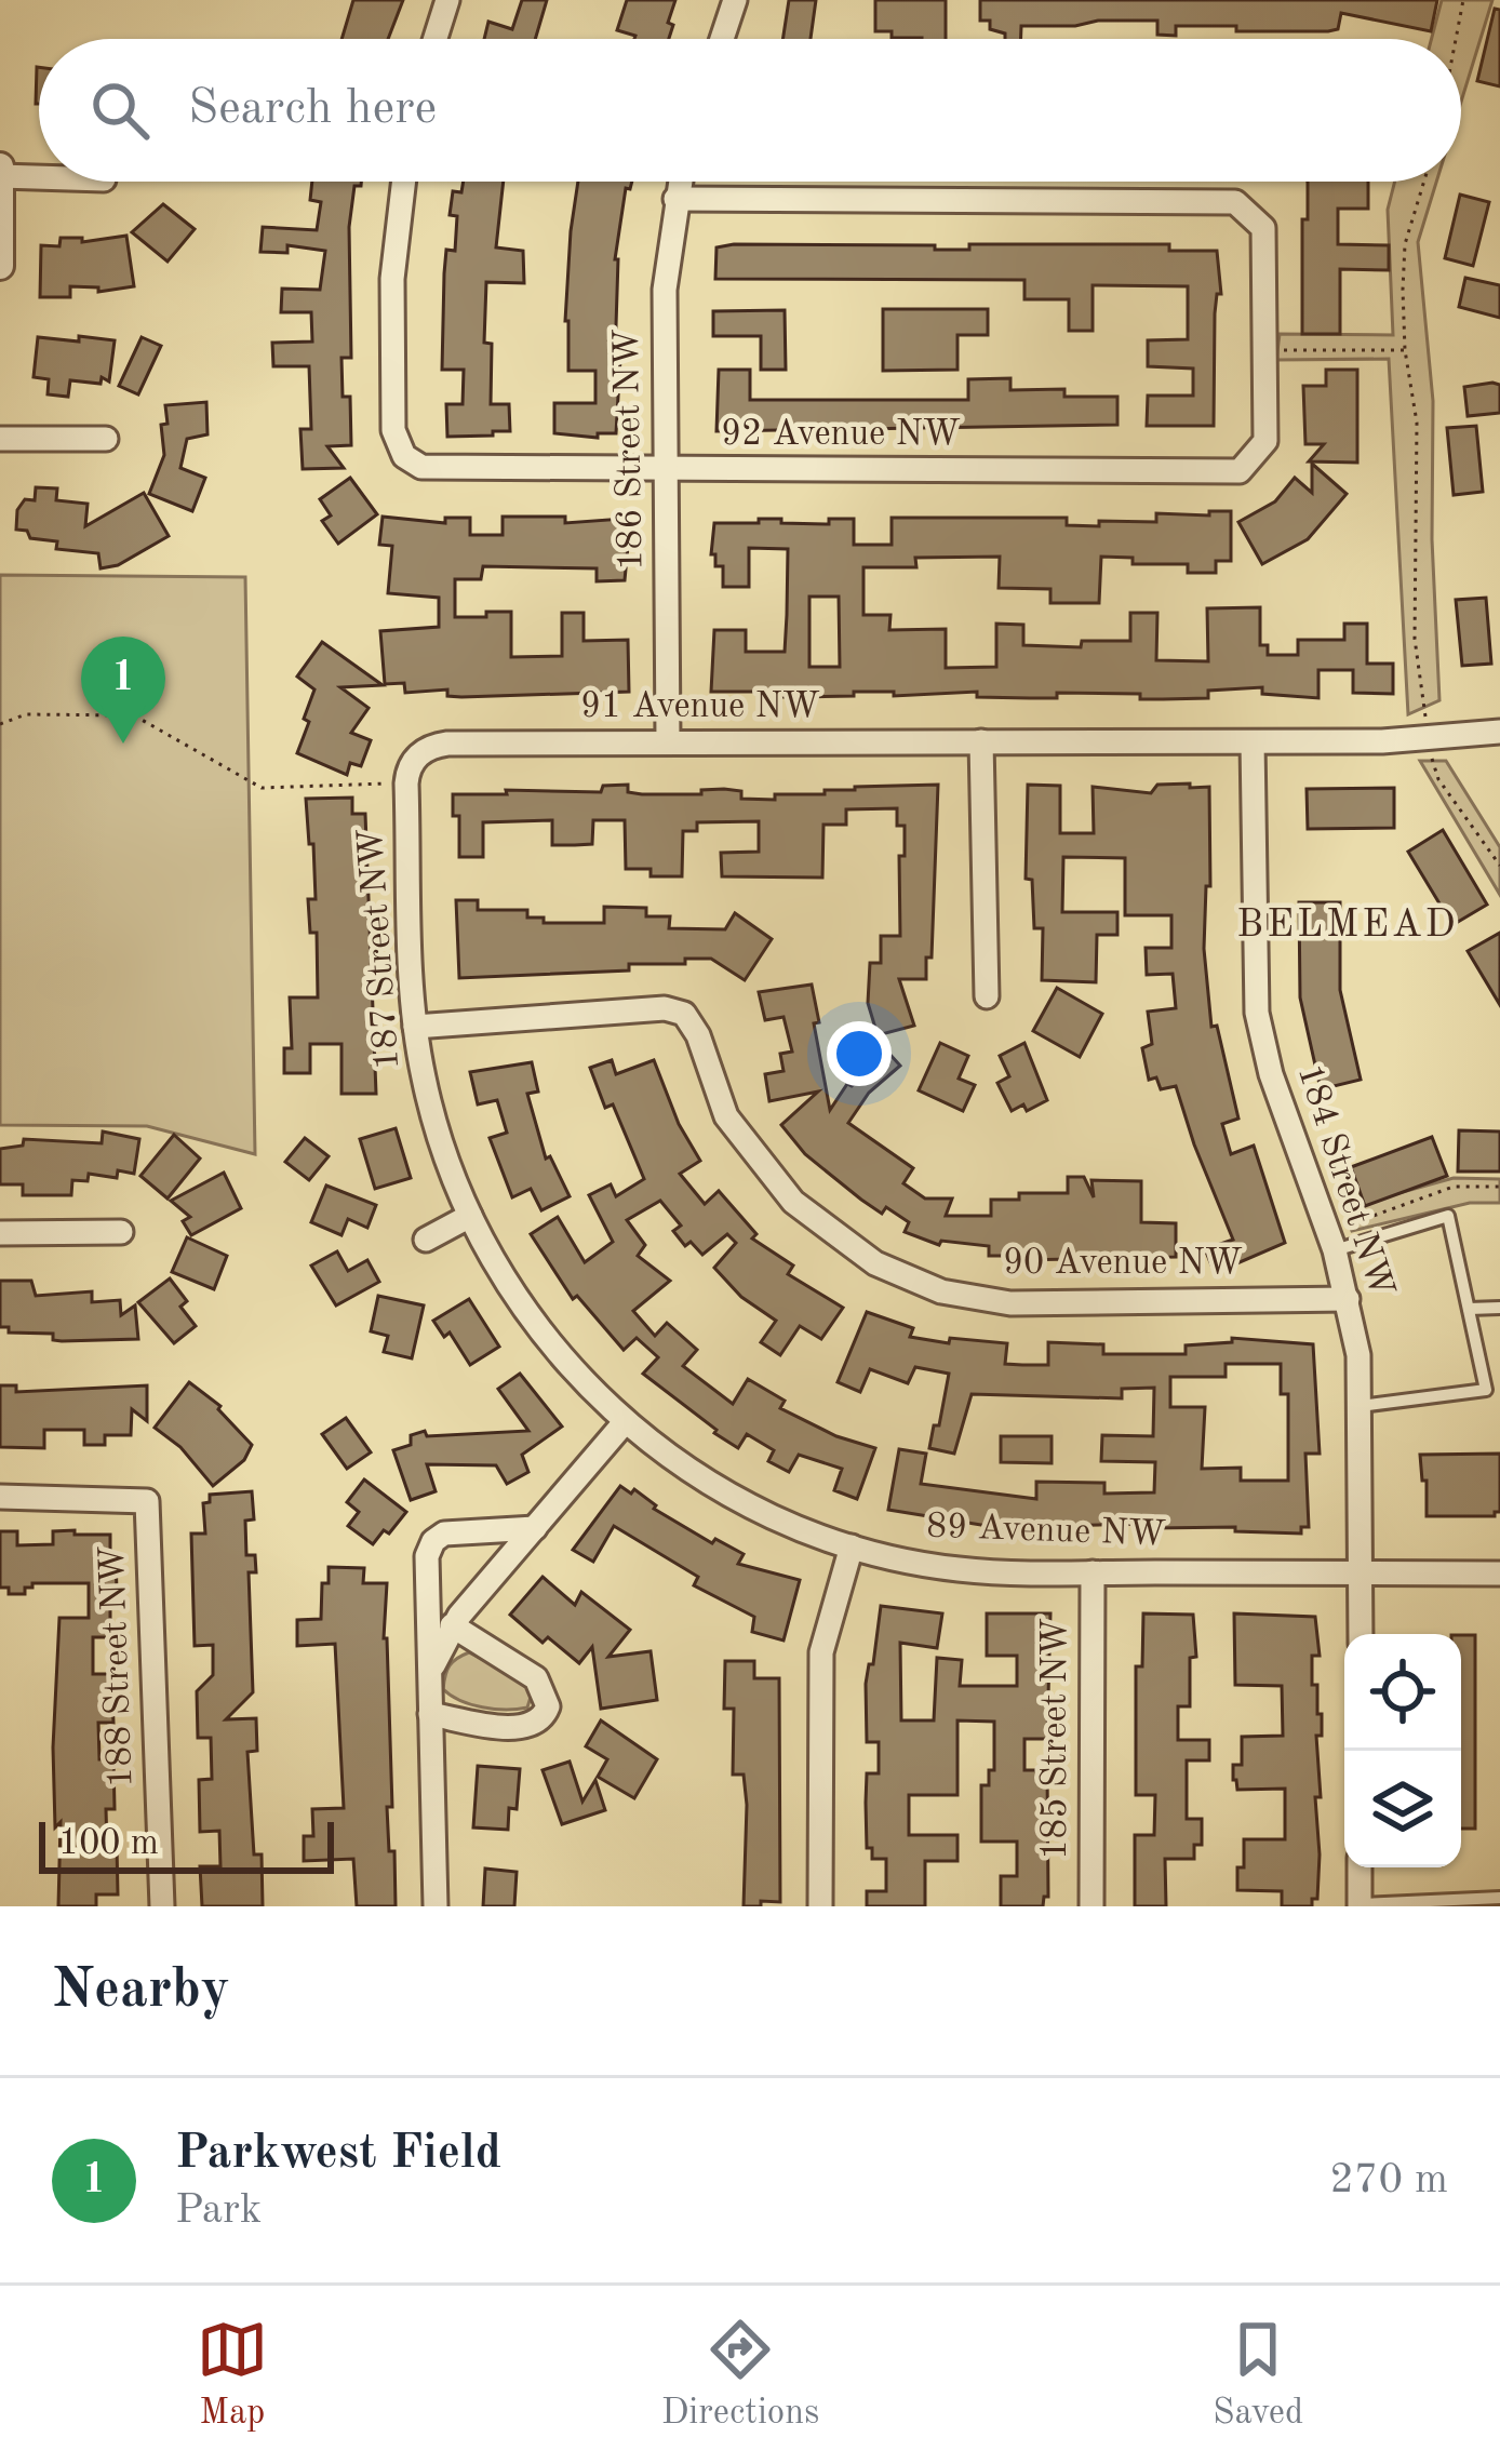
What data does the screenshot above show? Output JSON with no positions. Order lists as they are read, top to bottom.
{
  "streets": {
    "street": [
      "92 Avenue NW",
      "186 Street NW",
      "91 Avenue NW",
      "187 Street NW",
      "184 Street NW",
      "90 Avenue NW",
      "89 Avenue NW",
      "188 Street NW",
      "185 Street NW"
    ]
  },
  "crossings": [
    ["92 Avenue NW", "186 Street NW"],
    ["186 Street NW", "91 Avenue NW"],
    ["91 Avenue NW", "187 Street NW"],
    ["91 Avenue NW", "184 Street NW"],
    ["187 Street NW", "90 Avenue NW"],
    ["187 Street NW", "89 Avenue NW"],
    ["184 Street NW", "90 Avenue NW"],
    ["184 Street NW", "89 Avenue NW"],
    ["89 Avenue NW", "185 Street NW"]
  ],
  "districts": ["BELMEAD"],
  "scale_bar": "100 m",
  "page": {
    "search": "Search here",
    "pins": "1",
    "scale": "100 m",
    "heading": "Nearby",
    "list": [
      {
        "mark": "1",
        "name": "Parkwest Field",
        "note": "Park",
        "value": "270 m"
      }
    ],
    "nav": ["Map", "Directions", "Saved"]
  }
}
